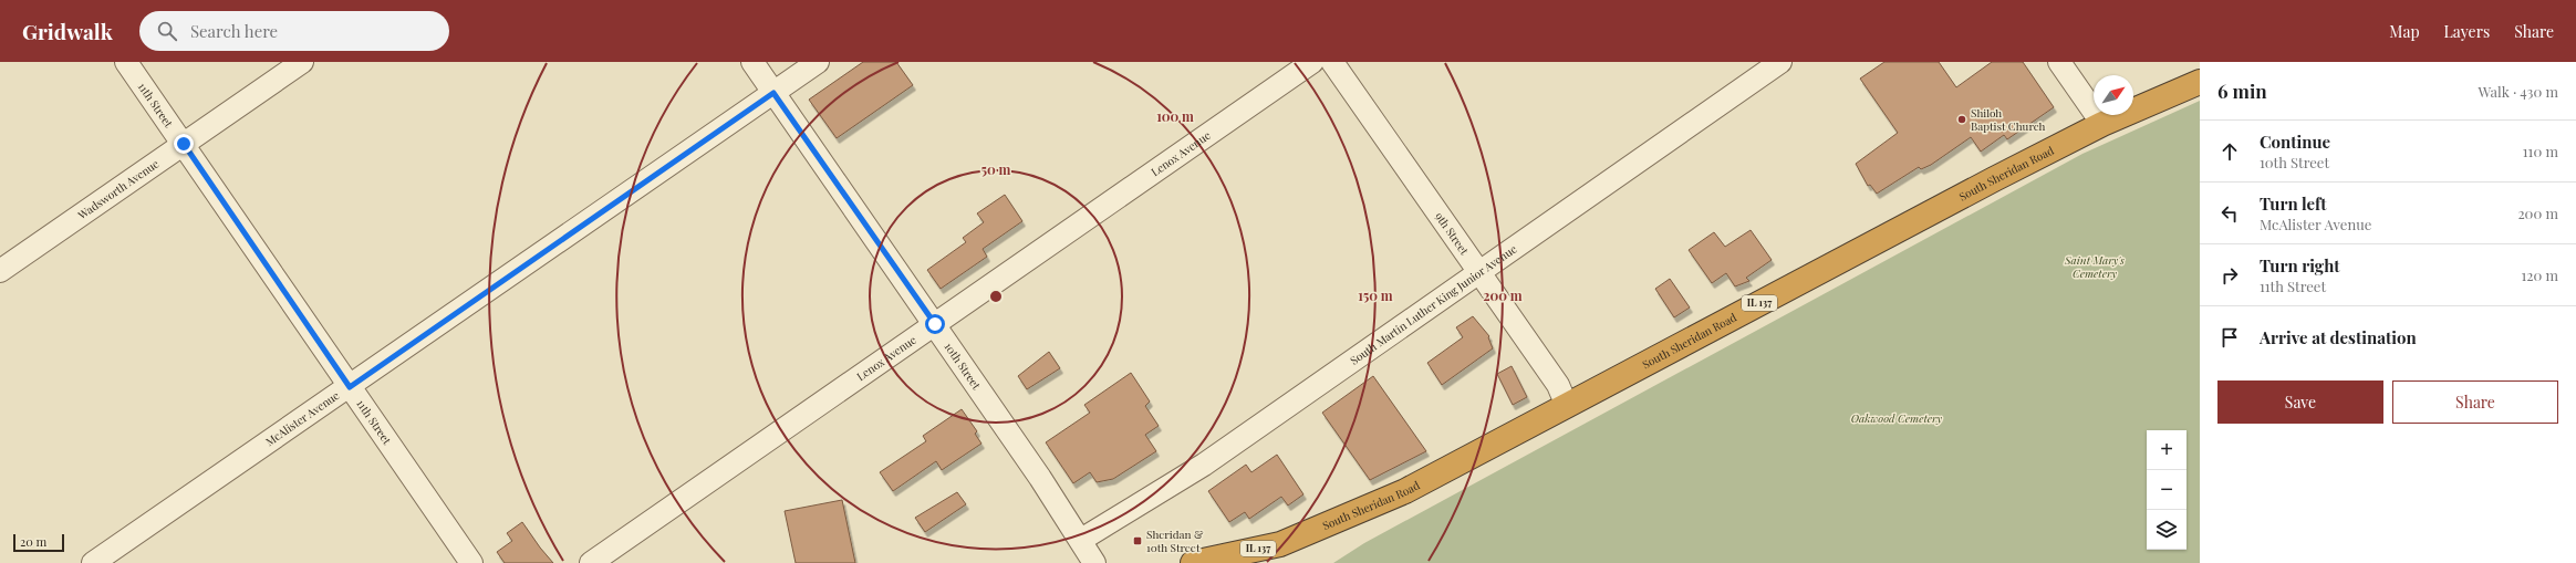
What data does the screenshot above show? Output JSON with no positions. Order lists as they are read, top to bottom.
{
  "streets": {
    "highway": ["South Sheridan Road", "IL 137"],
    "street": [
      "11th Street",
      "Lenox Avenue",
      "Wadsworth Avenue",
      "9th Street",
      "South Martin Luther King Junior Avenue",
      "10th Street",
      "McAlister Avenue"
    ]
  },
  "crossings": [
    ["11th Street", "Wadsworth Avenue"],
    ["11th Street", "McAlister Avenue"],
    ["Lenox Avenue", "10th Street"],
    ["South Sheridan Road", "9th Street"],
    ["9th Street", "South Martin Luther King Junior Avenue"],
    ["South Martin Luther King Junior Avenue", "10th Street"],
    ["10th Street", "McAlister Avenue"]
  ],
  "parks": ["Saint Mary's Cemetery", "Oakwood Cemetery"],
  "places": {
    "other": ["Shiloh Baptist Church"],
    "transit": ["Sheridan & 10th Street"]
  },
  "scale_bar": "20 m",
  "north": "top right",
  "page": {
    "header": "Gridwalk",
    "search": "Search here",
    "nav": ["Map", "Layers", "Share"],
    "heading": ["6 min", "Walk · 430 m"],
    "list": [
      ["Continue", "10th Street", "110 m"],
      ["Turn left", "McAlister Avenue", "200 m"],
      ["Turn right", "11th Street", "120 m"],
      "Arrive at destination"
    ],
    "buttons": ["Save", "Share"],
    "map_buttons": ["+", "−"],
    "scale": "20 m"
  },
  "rings": [
    "100 m",
    "50 m",
    "150 m",
    "200 m"
  ]
}
